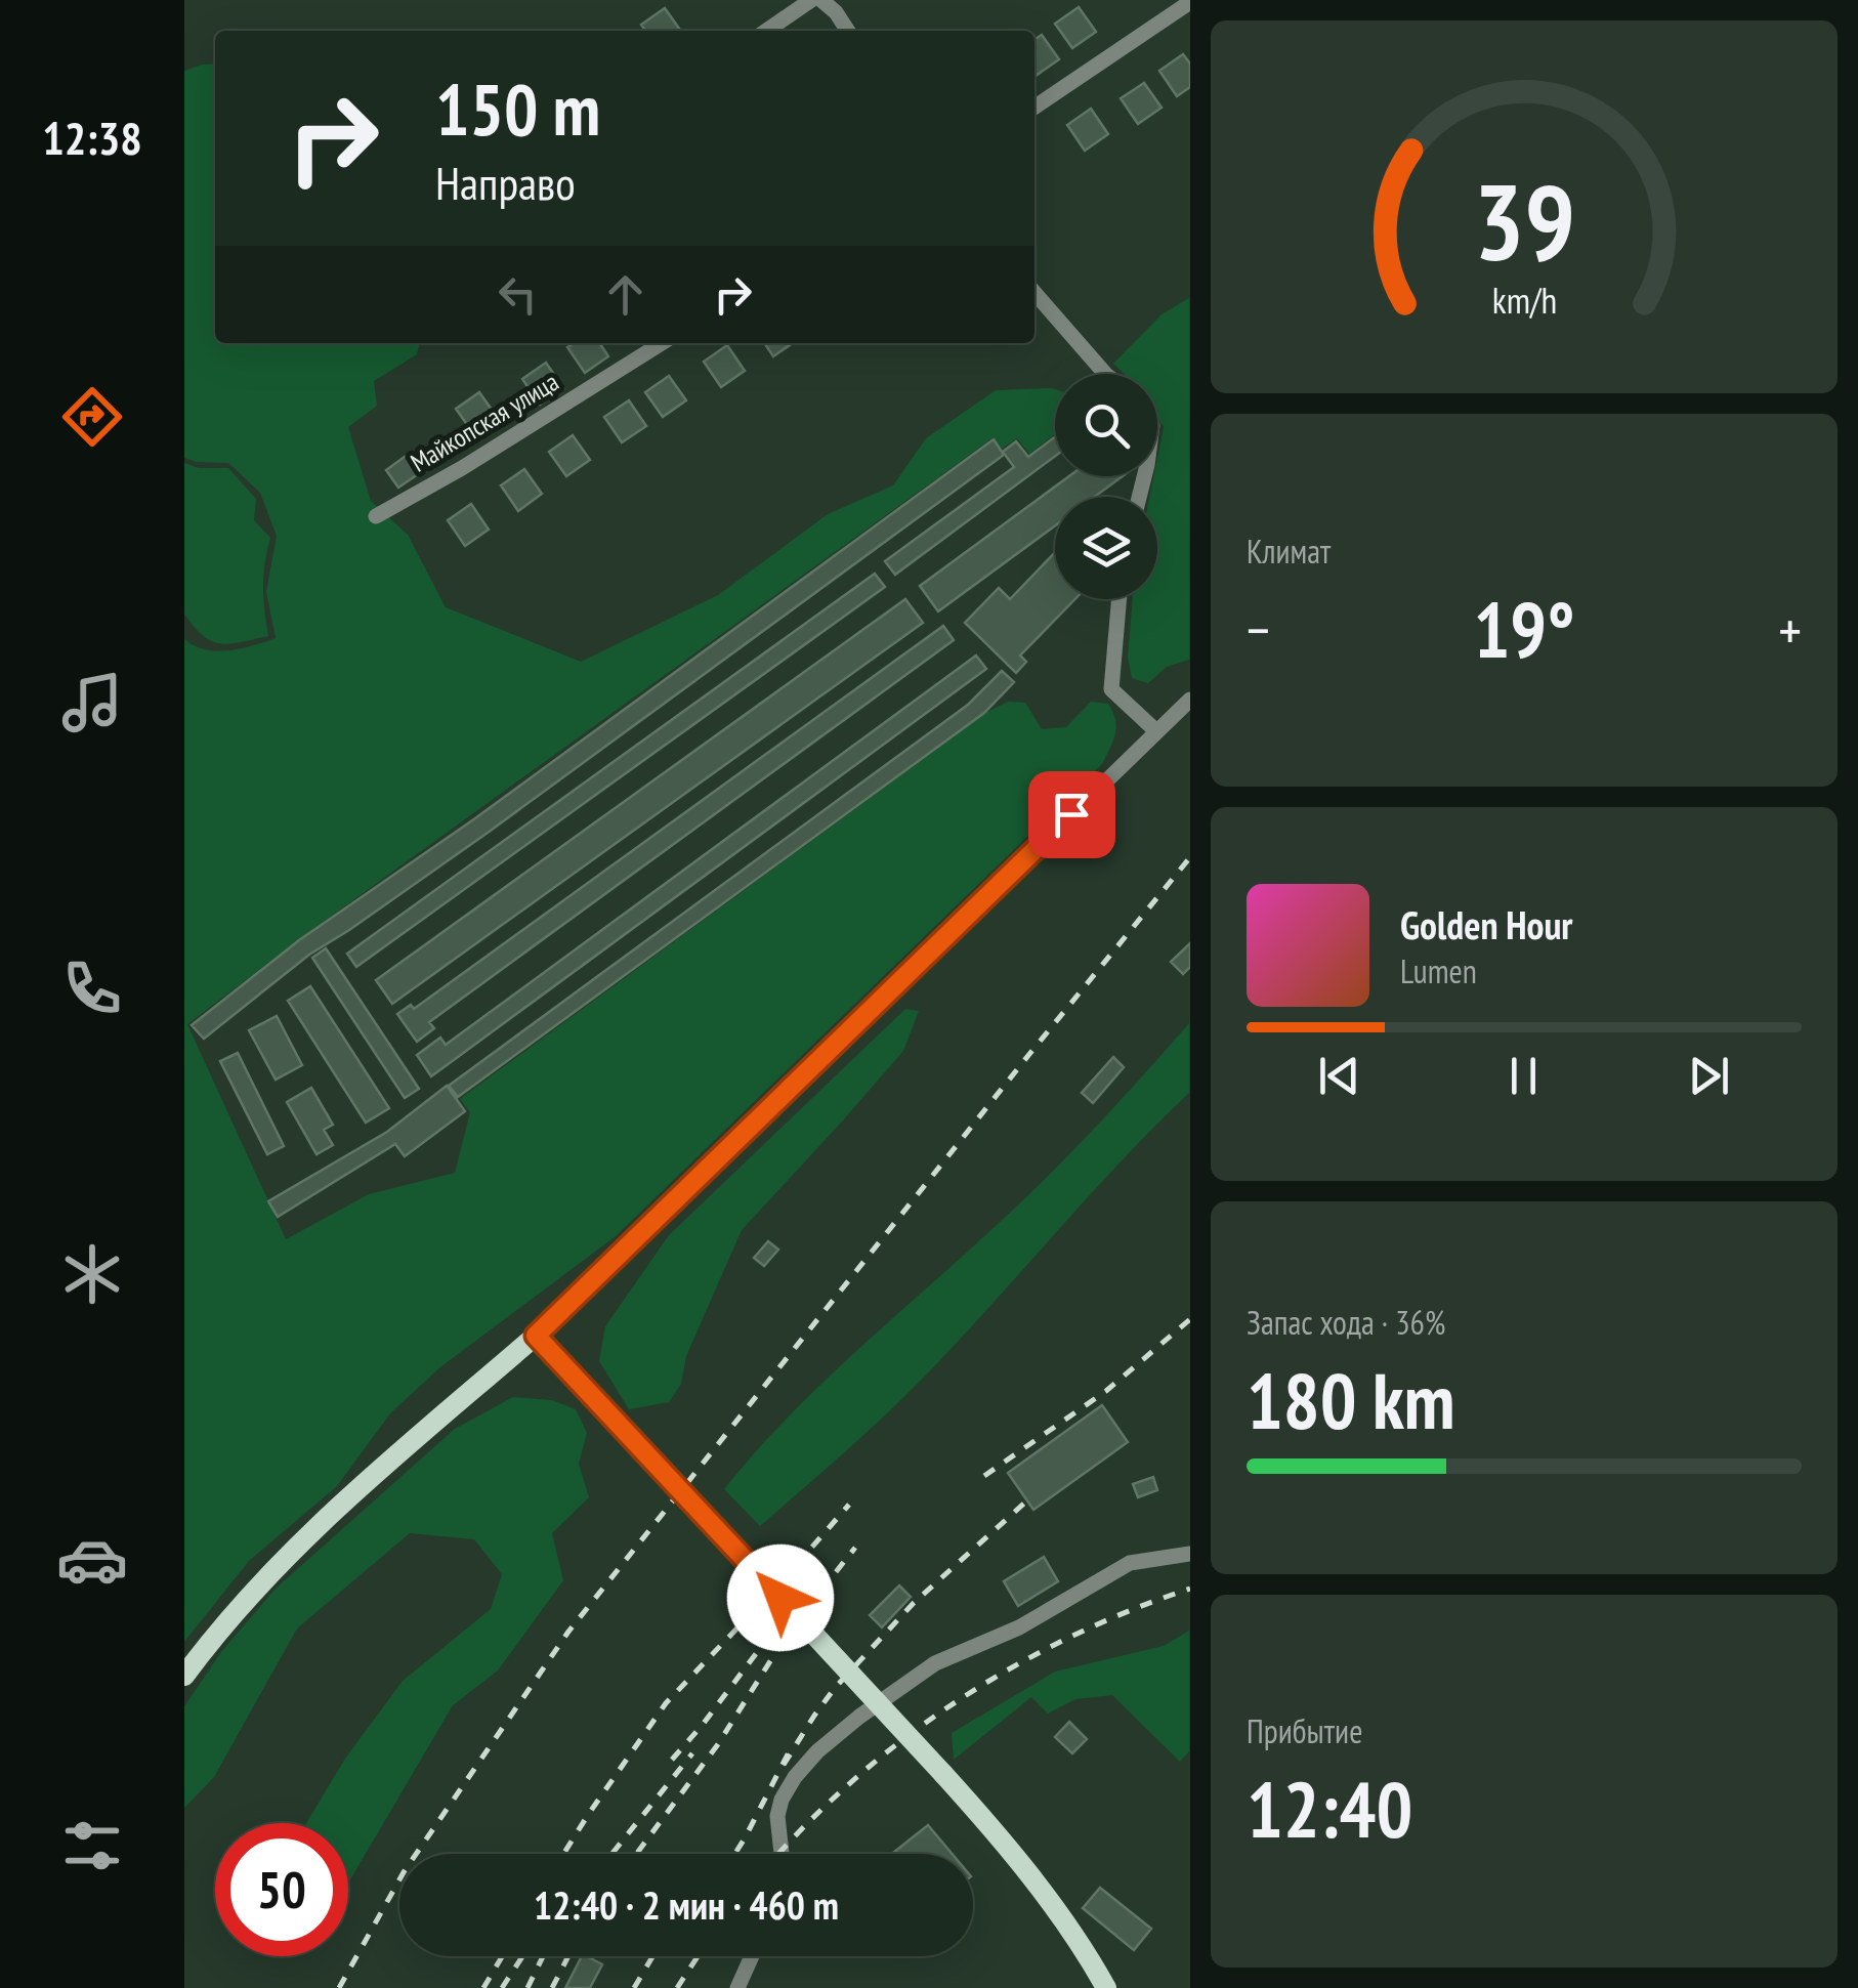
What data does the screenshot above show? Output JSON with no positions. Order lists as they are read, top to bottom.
{
  "streets": {
    "street": ["Майкопская улица"]
  },
  "page": {
    "tabs": "12:38",
    "turn": ["150 m", "Направо"],
    "tile": [
      "Климат",
      ["Запас хода · 36%", "180 km"],
      ["Прибытие", "12:40"]
    ],
    "heat": ["−", "19°", "+"],
    "song": ["Golden Hour", "Lumen"],
    "limit": "50",
    "trip": "12:40 · 2 мин · 460 m",
    "gauge": ["39", "km/h"]
  }
}
